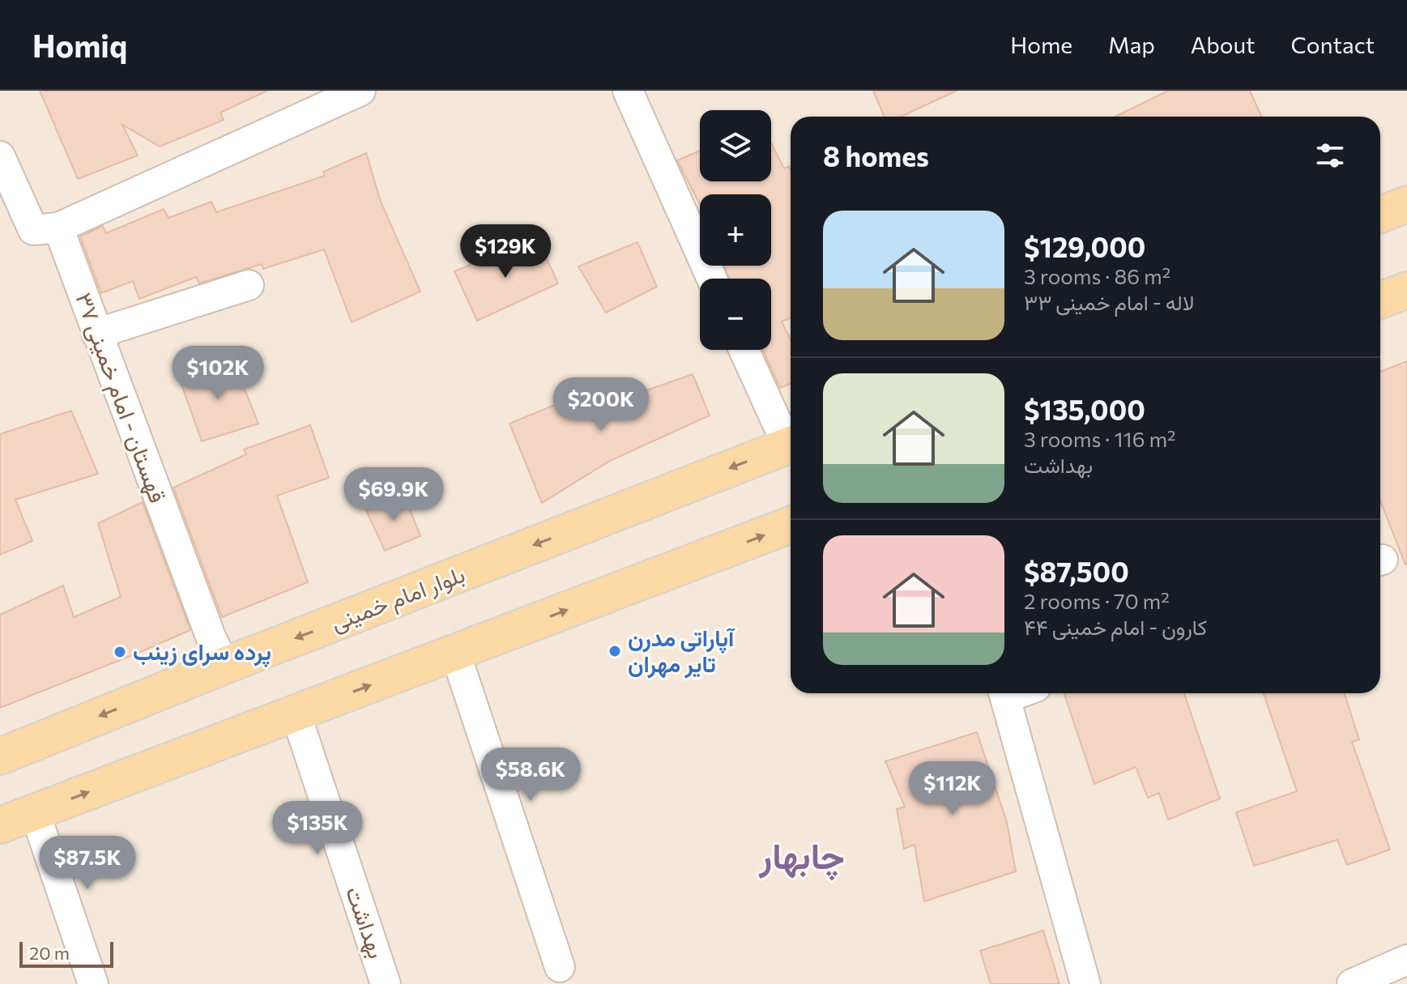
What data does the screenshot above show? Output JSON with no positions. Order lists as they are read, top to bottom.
{
  "streets": {
    "main road": ["بلوار امام خمینی"],
    "street": ["قهستان - امام خمینی ۳۷", "بهداشت"]
  },
  "crossings": [
    ["قهستان - امام خمینی ۳۷", "بلوار امام خمینی"]
  ],
  "districts": ["چابهار"],
  "places": ["آپاراتی مدرن تایر مهران", "پرده سرای زینب"],
  "scale_bar": "20 m",
  "page": {
    "header": "Homiq",
    "nav": [
      "Home",
      "Map",
      "About",
      "Contact"
    ],
    "map_buttons": ["+", "−"],
    "heading": "8 homes",
    "list": [
      {
        "name": "$129,000",
        "note": "3 rooms · 86 m² · لاله - امام خمینی ۳۳"
      },
      {
        "name": "$135,000",
        "note": "3 rooms · 116 m² · بهداشت"
      },
      {
        "name": "$87,500",
        "note": "2 rooms · 70 m² · کارون - امام خمینی ۴۴"
      }
    ],
    "price": [
      "$129K",
      "$102K",
      "$200K",
      "$69.9K",
      "$58.6K",
      "$112K",
      "$135K",
      "$87.5K"
    ],
    "scale": "20 m"
  }
}
